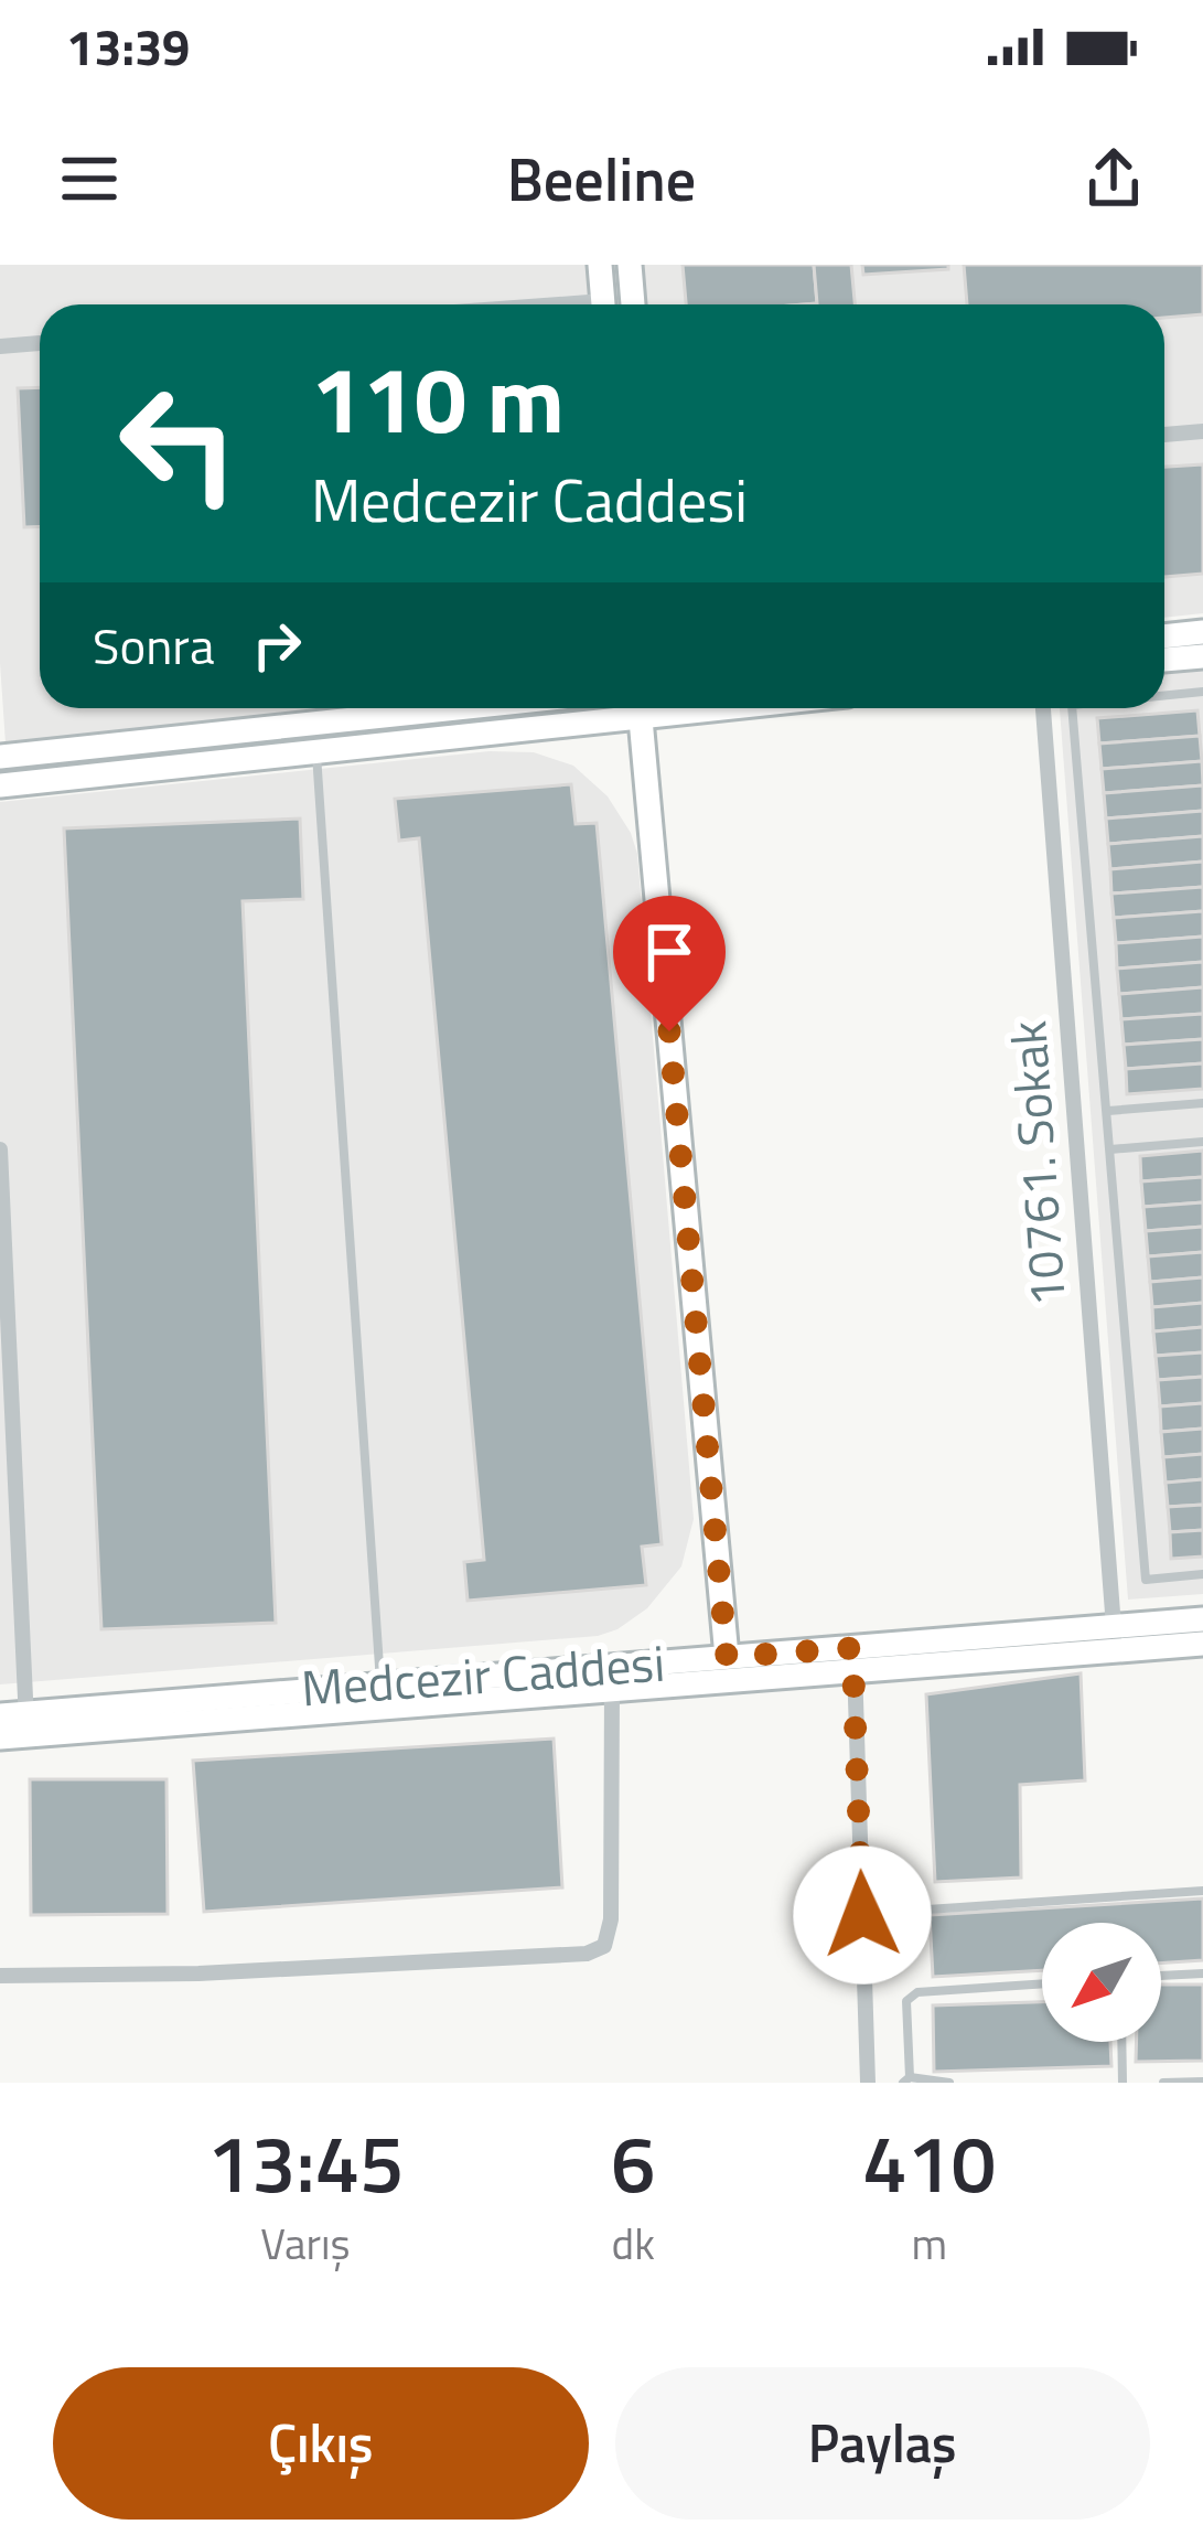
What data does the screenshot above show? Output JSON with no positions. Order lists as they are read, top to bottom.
{
  "streets": {
    "street": ["10761. Sokak", "Medcezir Caddesi"]
  },
  "crossings": [
    ["10761. Sokak", "Medcezir Caddesi"]
  ],
  "north": "bottom left",
  "page": {
    "status": "13:39",
    "header": "Beeline",
    "turn": ["110 m", "Medcezir Caddesi"],
    "then": "Sonra",
    "eta": [
      "13:45",
      "Varış",
      "6",
      "dk",
      "410",
      "m"
    ],
    "buttons": ["Çıkış", "Paylaş"]
  }
}
